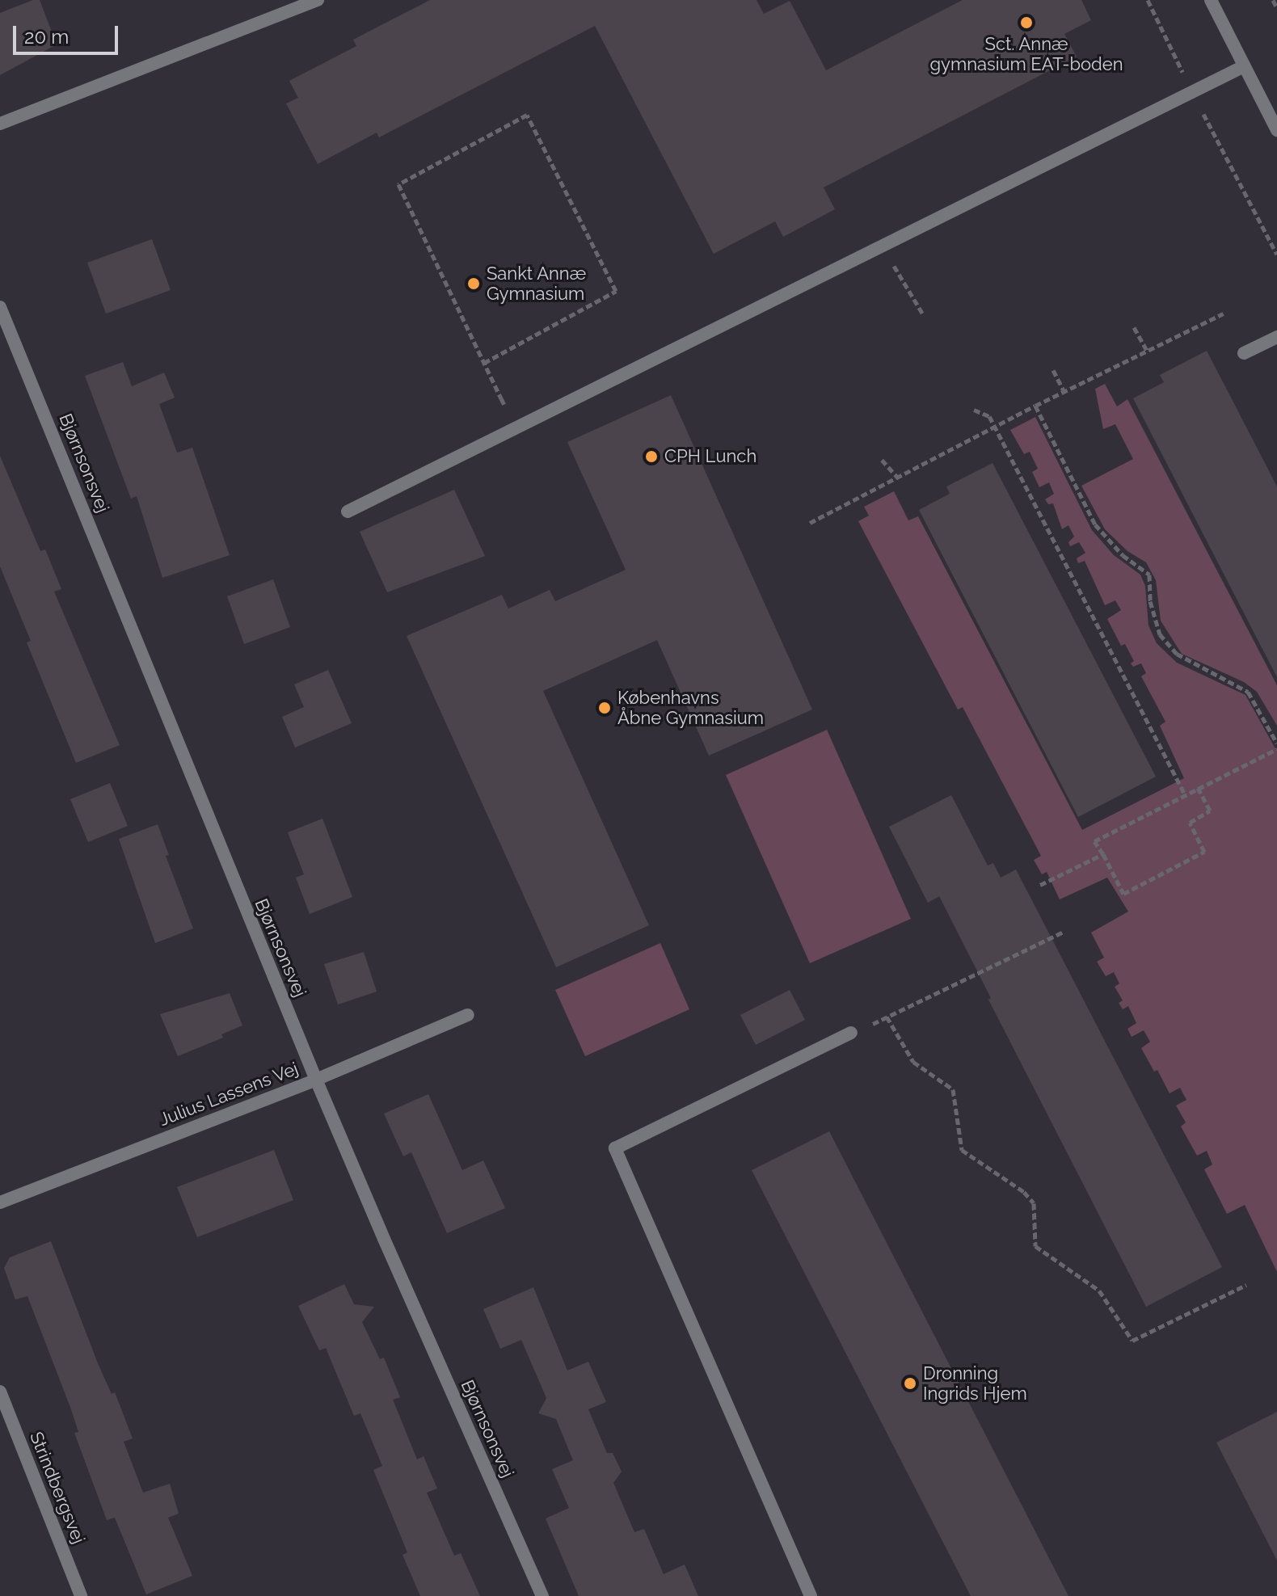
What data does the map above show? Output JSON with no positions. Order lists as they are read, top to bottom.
{
  "streets": {
    "street": ["Bjørnsonsvej", "Julius Lassens Vej", "Strindbergsvej"]
  },
  "crossings": [
    ["Bjørnsonsvej", "Julius Lassens Vej"]
  ],
  "places": [
    "Sct. Annæ gymnasium EAT-boden",
    "Sankt Annæ Gymnasium",
    "CPH Lunch",
    "Københavns Åbne Gymnasium",
    "Dronning Ingrids Hjem"
  ],
  "scale_bar": "20 m"
}
